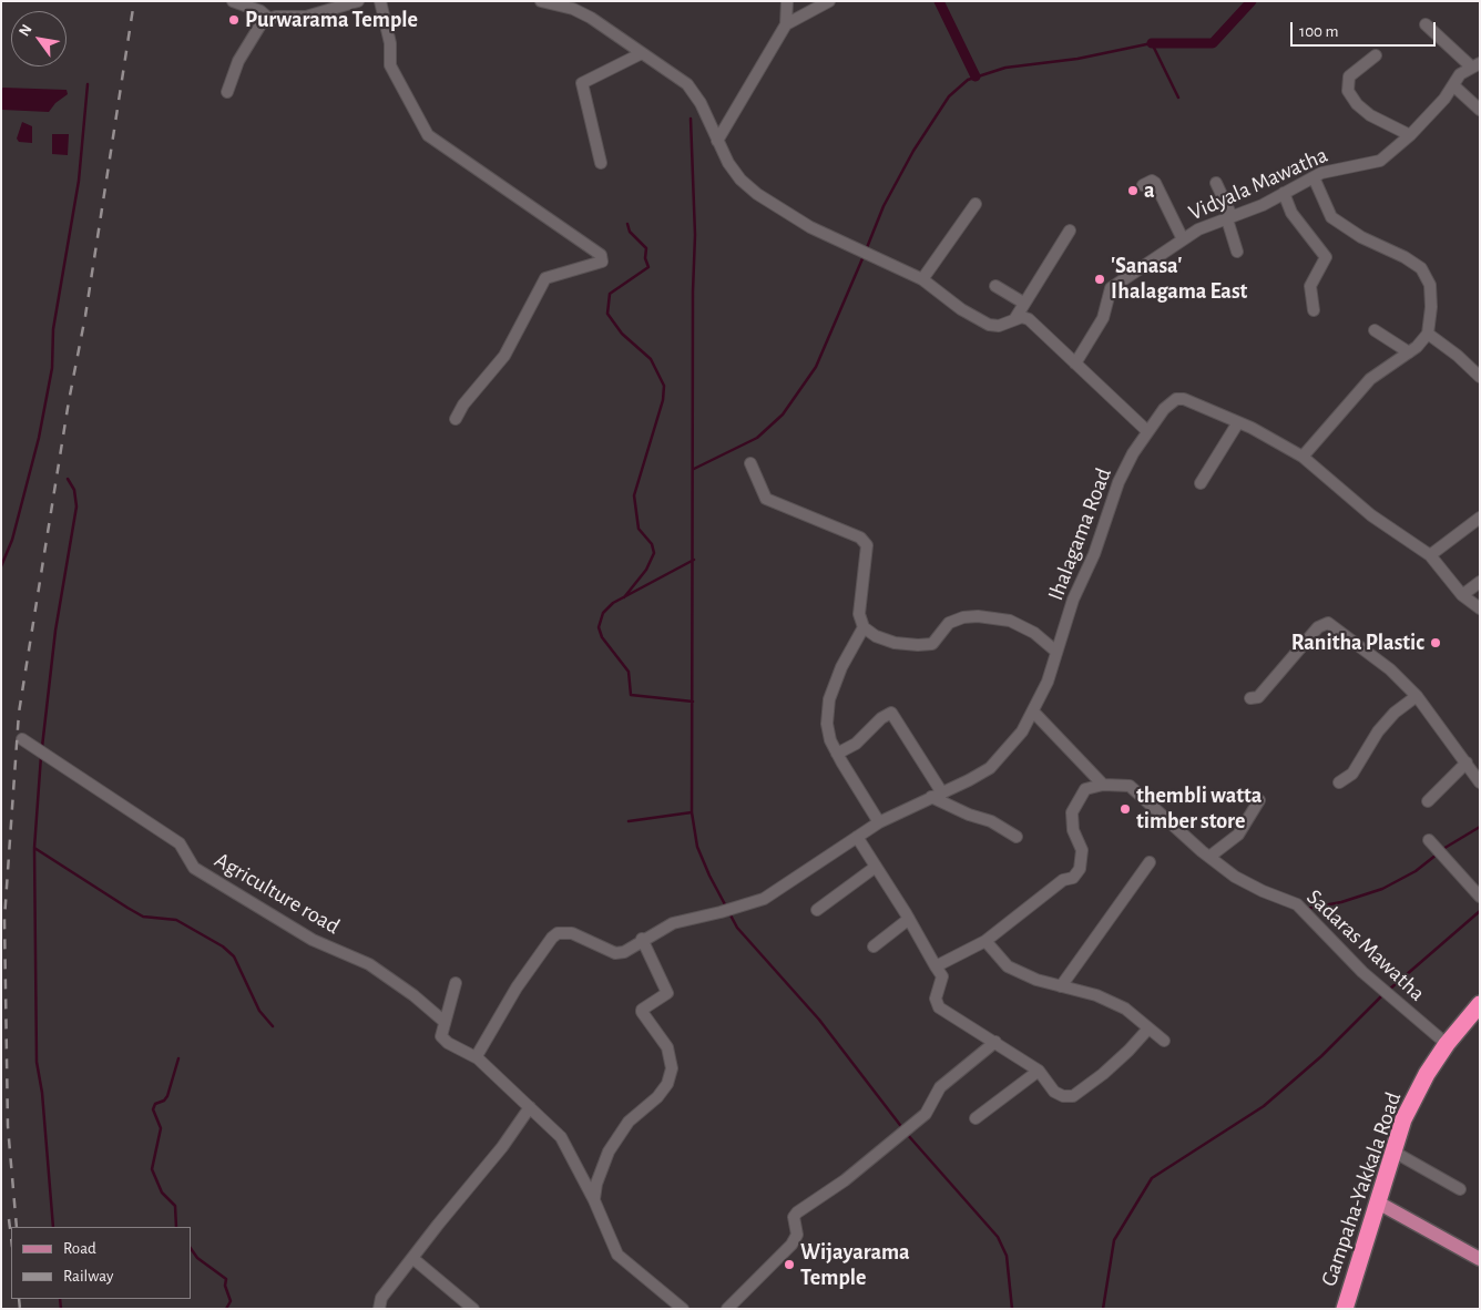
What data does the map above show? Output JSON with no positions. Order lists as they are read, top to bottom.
{
  "streets": {
    "highway": ["Gampaha-Yakkala Road"],
    "street": [
      "Vidyala Mawatha",
      "Ihalagama Road",
      "Agriculture road",
      "Sadaras Mawatha"
    ]
  },
  "crossings": [
    ["Sadaras Mawatha", "Gampaha-Yakkala Road"]
  ],
  "places": [
    "Purwarama Temple",
    "a",
    "'Sanasa' Ihalagama East",
    "Ranitha Plastic",
    "thembli watta timber store",
    "Wijayarama Temple"
  ],
  "legend": ["Road", "Railway"],
  "scale_bar": "100 m",
  "north": "top left"
}
